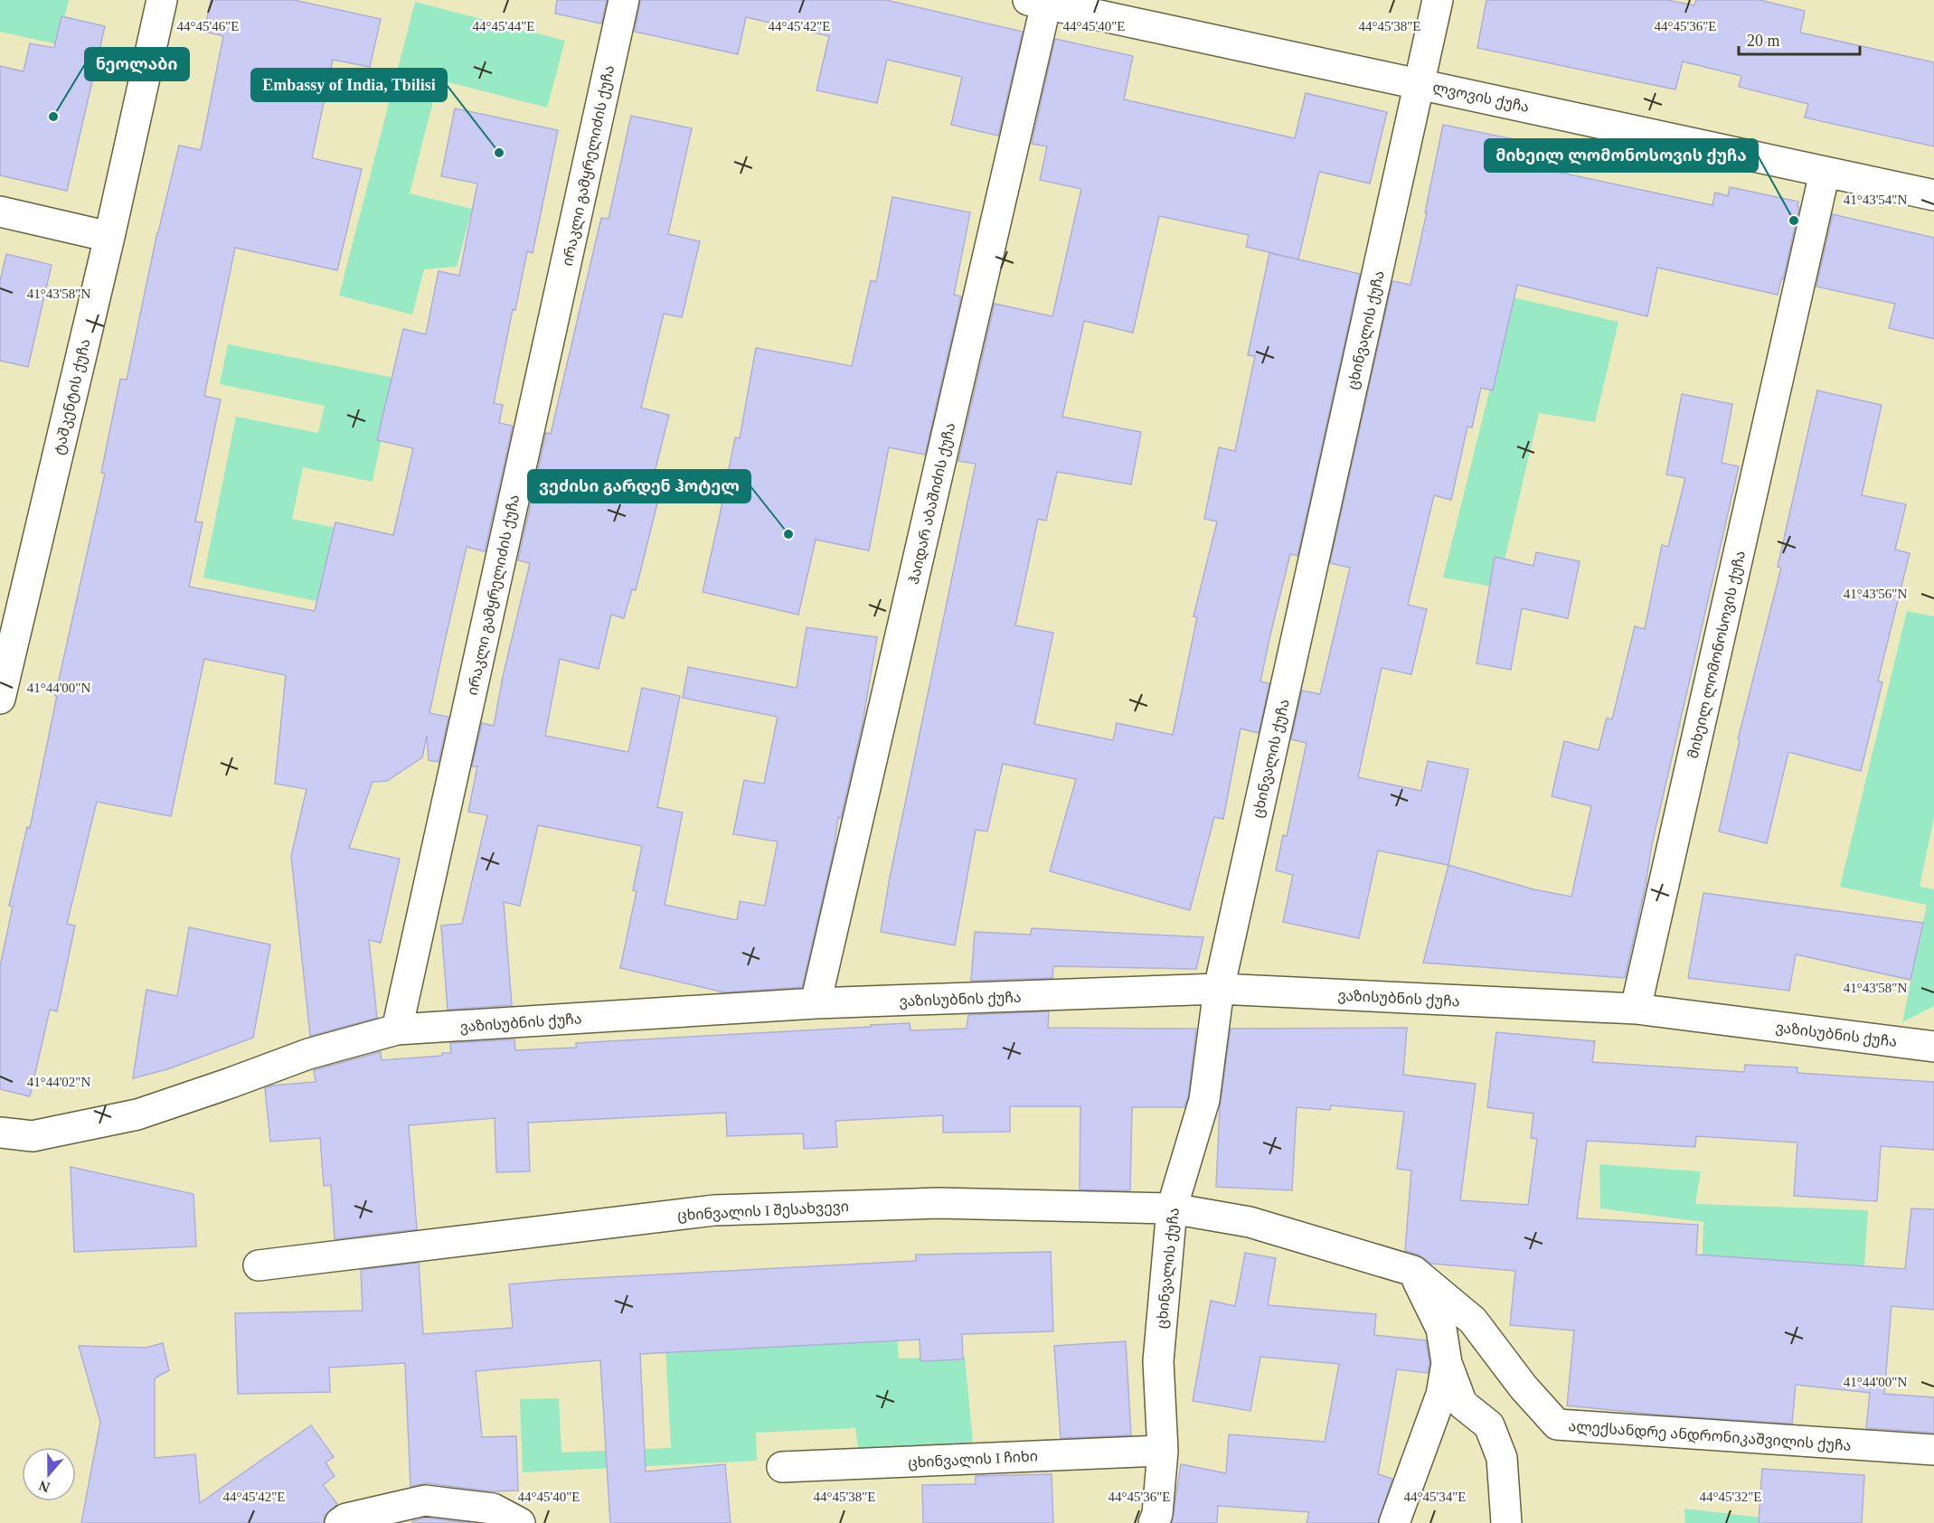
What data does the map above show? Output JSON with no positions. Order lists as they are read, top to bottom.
{
  "streets": {
    "street": [
      "ლვოვის ქუჩა",
      "ირაკლი გამყრელიძის ქუჩა",
      "ცხინვალის ქუჩა",
      "ტაშკენტის ქუჩა",
      "ჰაიდარ აბაშიძის ქუჩა",
      "მიხეილ ლომონოსოვის ქუჩა",
      "ვაზისუბნის ქუჩა",
      "ცხინვალის I შესახვევი",
      "ალექსანდრე ანდრონიკაშვილის ქუჩა",
      "ცხინვალის I ჩიხი"
    ]
  },
  "crossings": [
    ["ლვოვის ქუჩა", "ცხინვალის ქუჩა"],
    ["ლვოვის ქუჩა", "ჰაიდარ აბაშიძის ქუჩა"],
    ["ლვოვის ქუჩა", "მიხეილ ლომონოსოვის ქუჩა"],
    ["ირაკლი გამყრელიძის ქუჩა", "ვაზისუბნის ქუჩა"],
    ["ცხინვალის ქუჩა", "ვაზისუბნის ქუჩა"],
    ["ცხინვალის ქუჩა", "ცხინვალის I შესახვევი"],
    ["ცხინვალის ქუჩა", "ალექსანდრე ანდრონიკაშვილის ქუჩა"],
    ["ცხინვალის ქუჩა", "ცხინვალის I ჩიხი"],
    ["ჰაიდარ აბაშიძის ქუჩა", "ვაზისუბნის ქუჩა"],
    ["მიხეილ ლომონოსოვის ქუჩა", "ვაზისუბნის ქუჩა"],
    ["ცხინვალის I შესახვევი", "ალექსანდრე ანდრონიკაშვილის ქუჩა"]
  ],
  "places": [
    "ნეოლაბი",
    "Embassy of India, Tbilisi",
    "მიხეილ ლომონოსოვის ქუჩა",
    "ვეძისი გარდენ ჰოტელ"
  ],
  "scale_bar": "20 m",
  "north": "bottom",
  "coordinates": [
    "44°45'46\"E",
    "44°45'44\"E",
    "44°45'42\"E",
    "44°45'40\"E",
    "44°45'38\"E",
    "44°45'36\"E",
    "41°43'54\"N",
    "41°43'58\"N",
    "41°43'56\"N",
    "41°44'00\"N",
    "41°44'02\"N",
    "44°45'34\"E",
    "44°45'32\"E"
  ]
}
